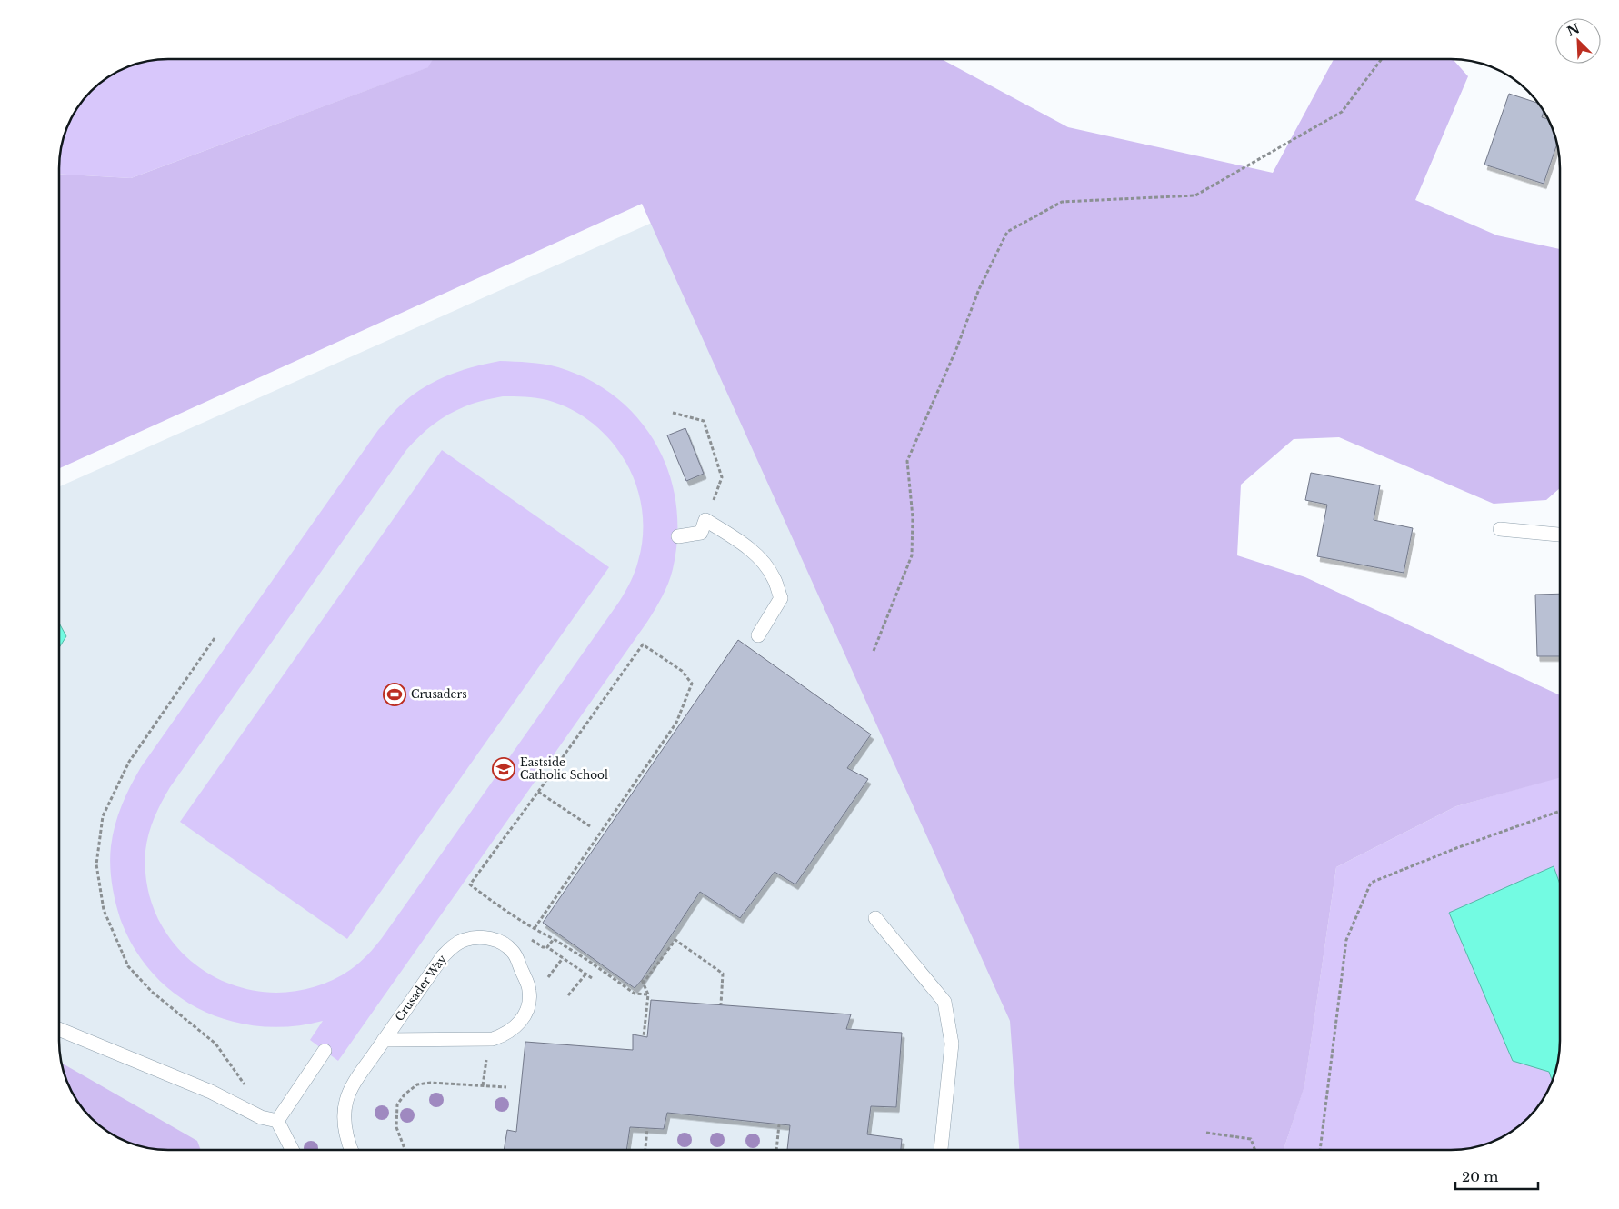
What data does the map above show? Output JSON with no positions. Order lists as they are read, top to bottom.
{
  "streets": {
    "lane": ["Crusader Way"]
  },
  "places": {
    "sports": ["Crusaders"],
    "school or university": ["Eastside Catholic School"]
  },
  "scale_bar": "20 m",
  "north": "top left"
}
